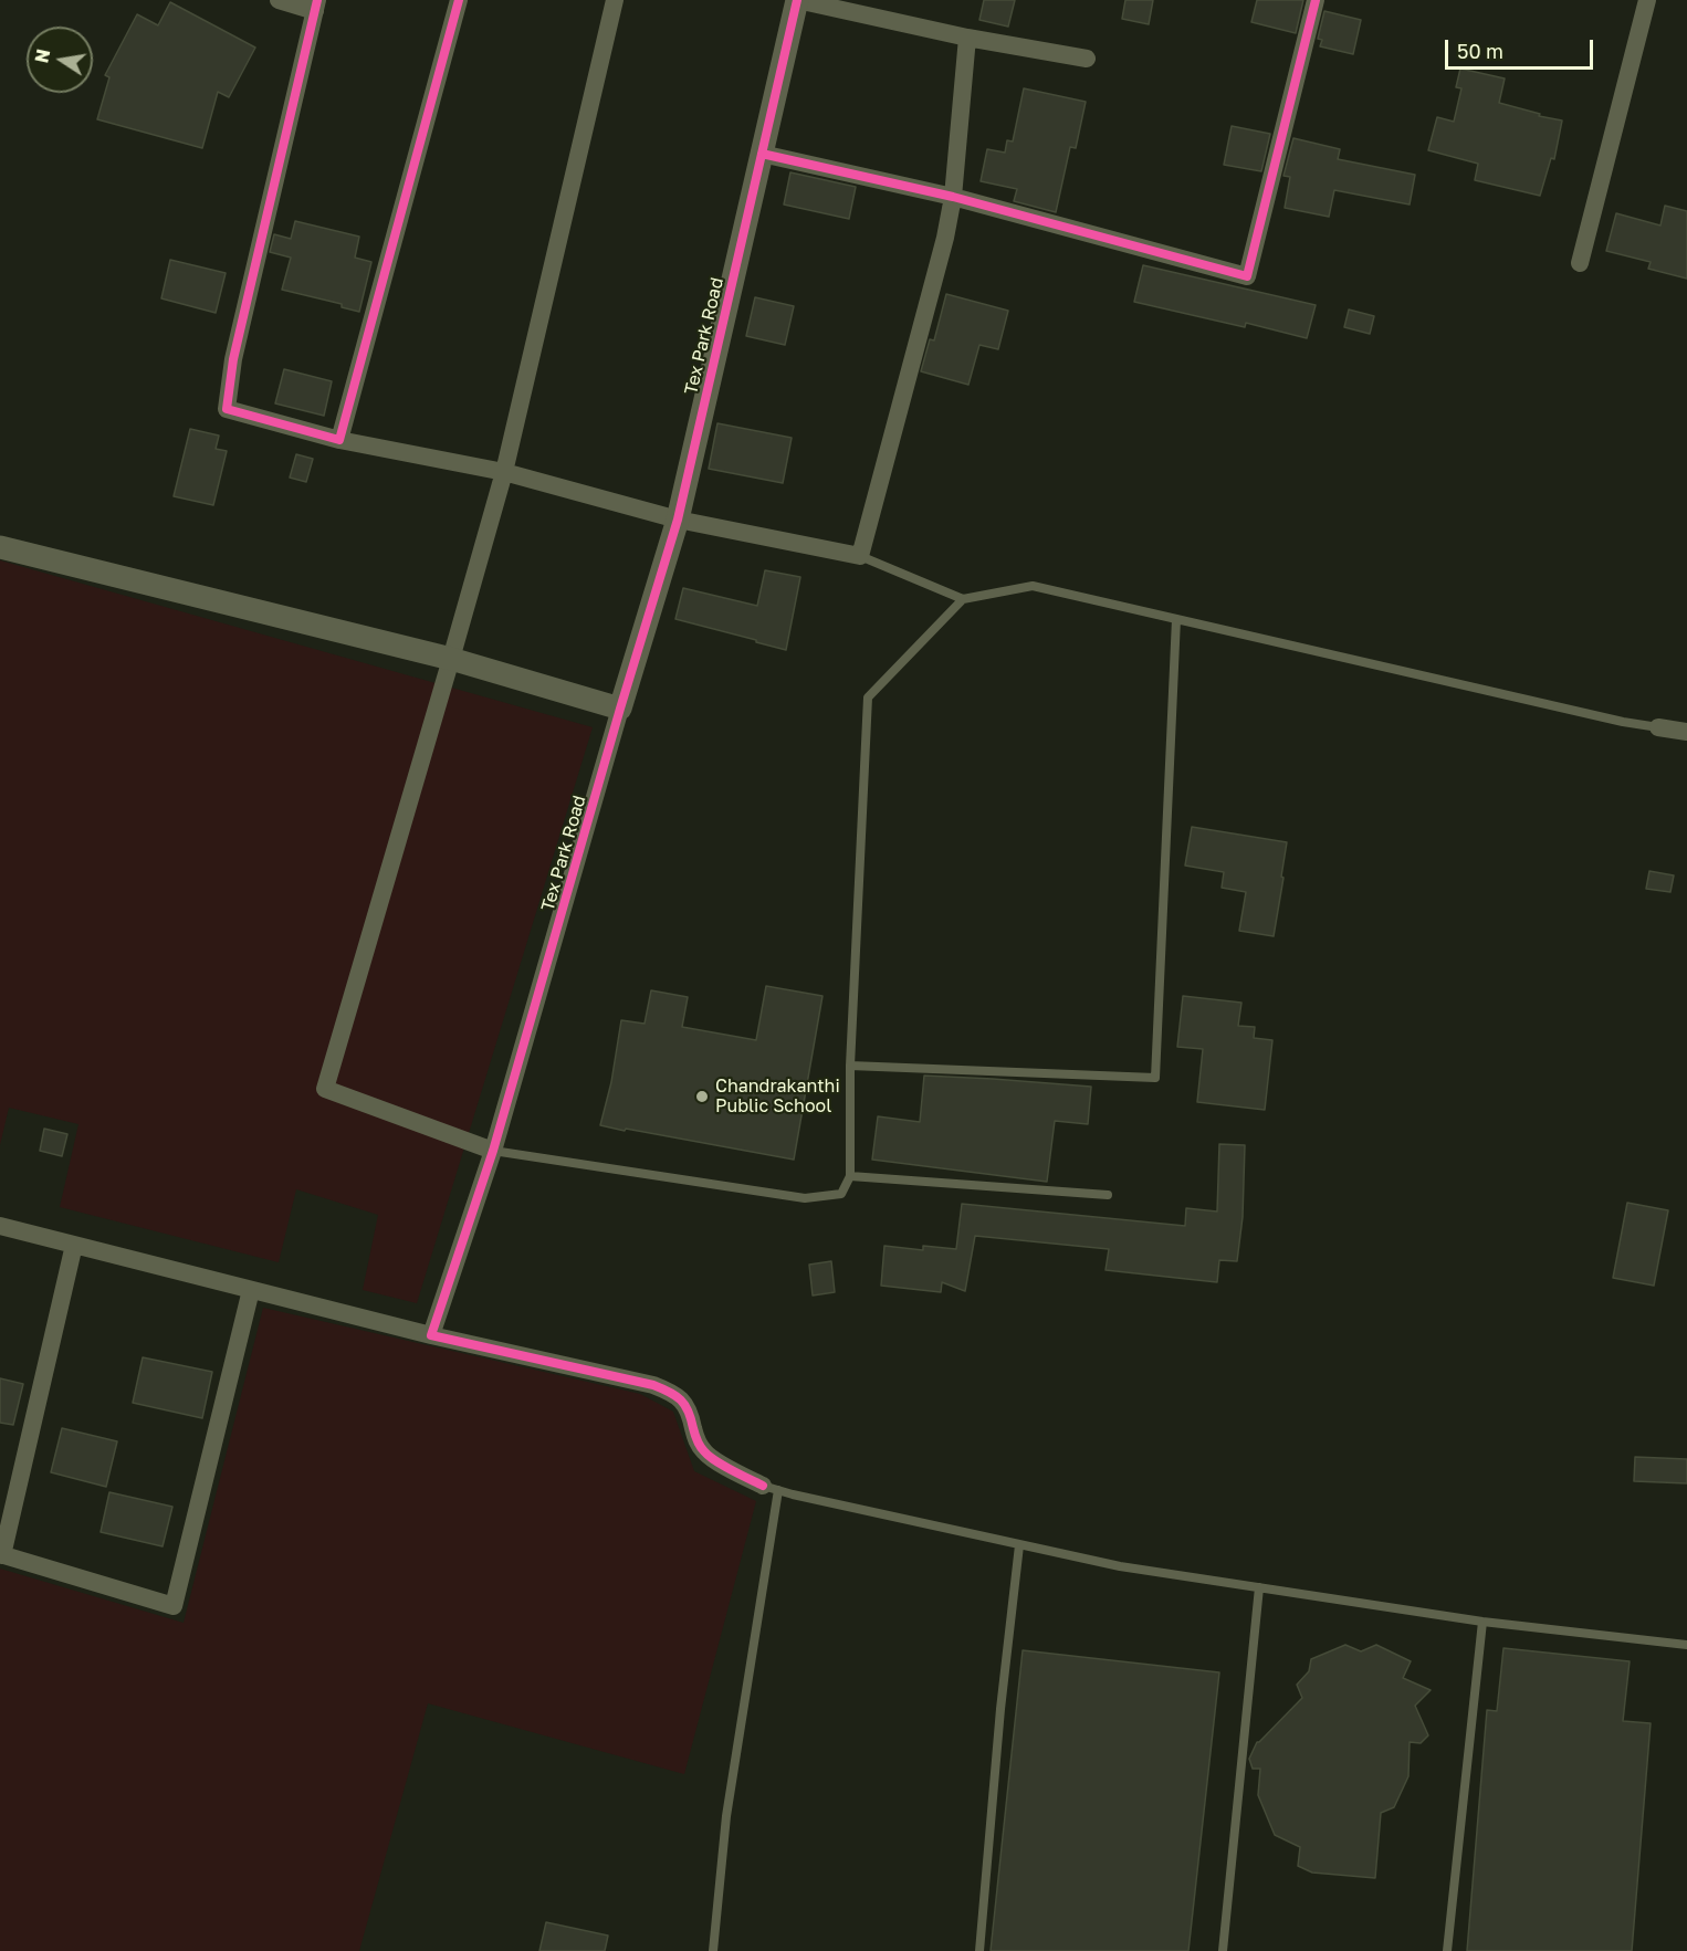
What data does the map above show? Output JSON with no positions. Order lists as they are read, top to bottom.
{
  "streets": {
    "street": ["Tex Park Road"]
  },
  "places": ["Chandrakanthi Public School"],
  "scale_bar": "50 m",
  "north": "left"
}
